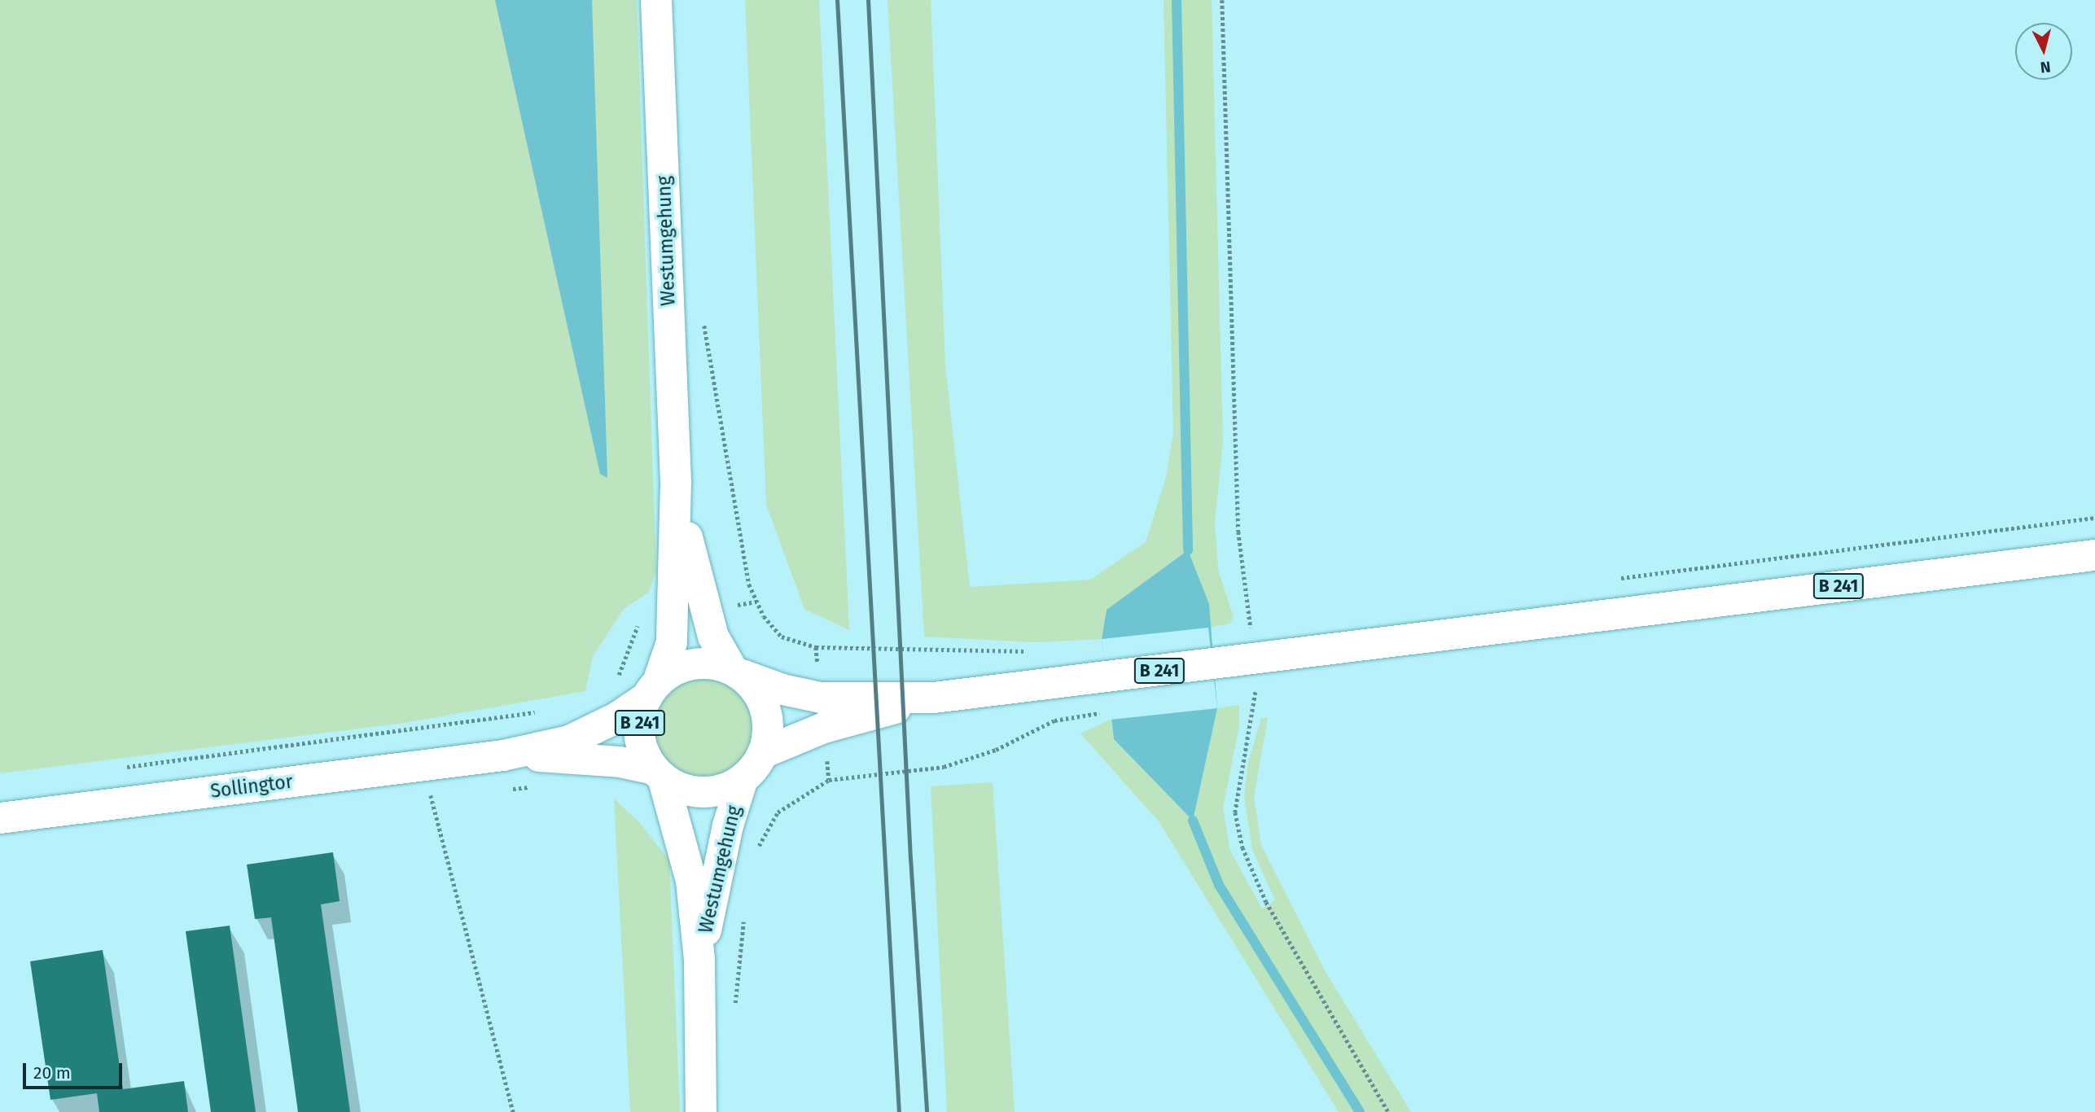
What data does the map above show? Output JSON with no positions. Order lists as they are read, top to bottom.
{
  "streets": {
    "main road": ["Westumgehung", "B 241", "Sollingtor"]
  },
  "crossings": [
    ["Westumgehung", "B 241"],
    ["Westumgehung", "Sollingtor"],
    ["B 241", "Sollingtor"]
  ],
  "scale_bar": "20 m",
  "north": "bottom"
}
